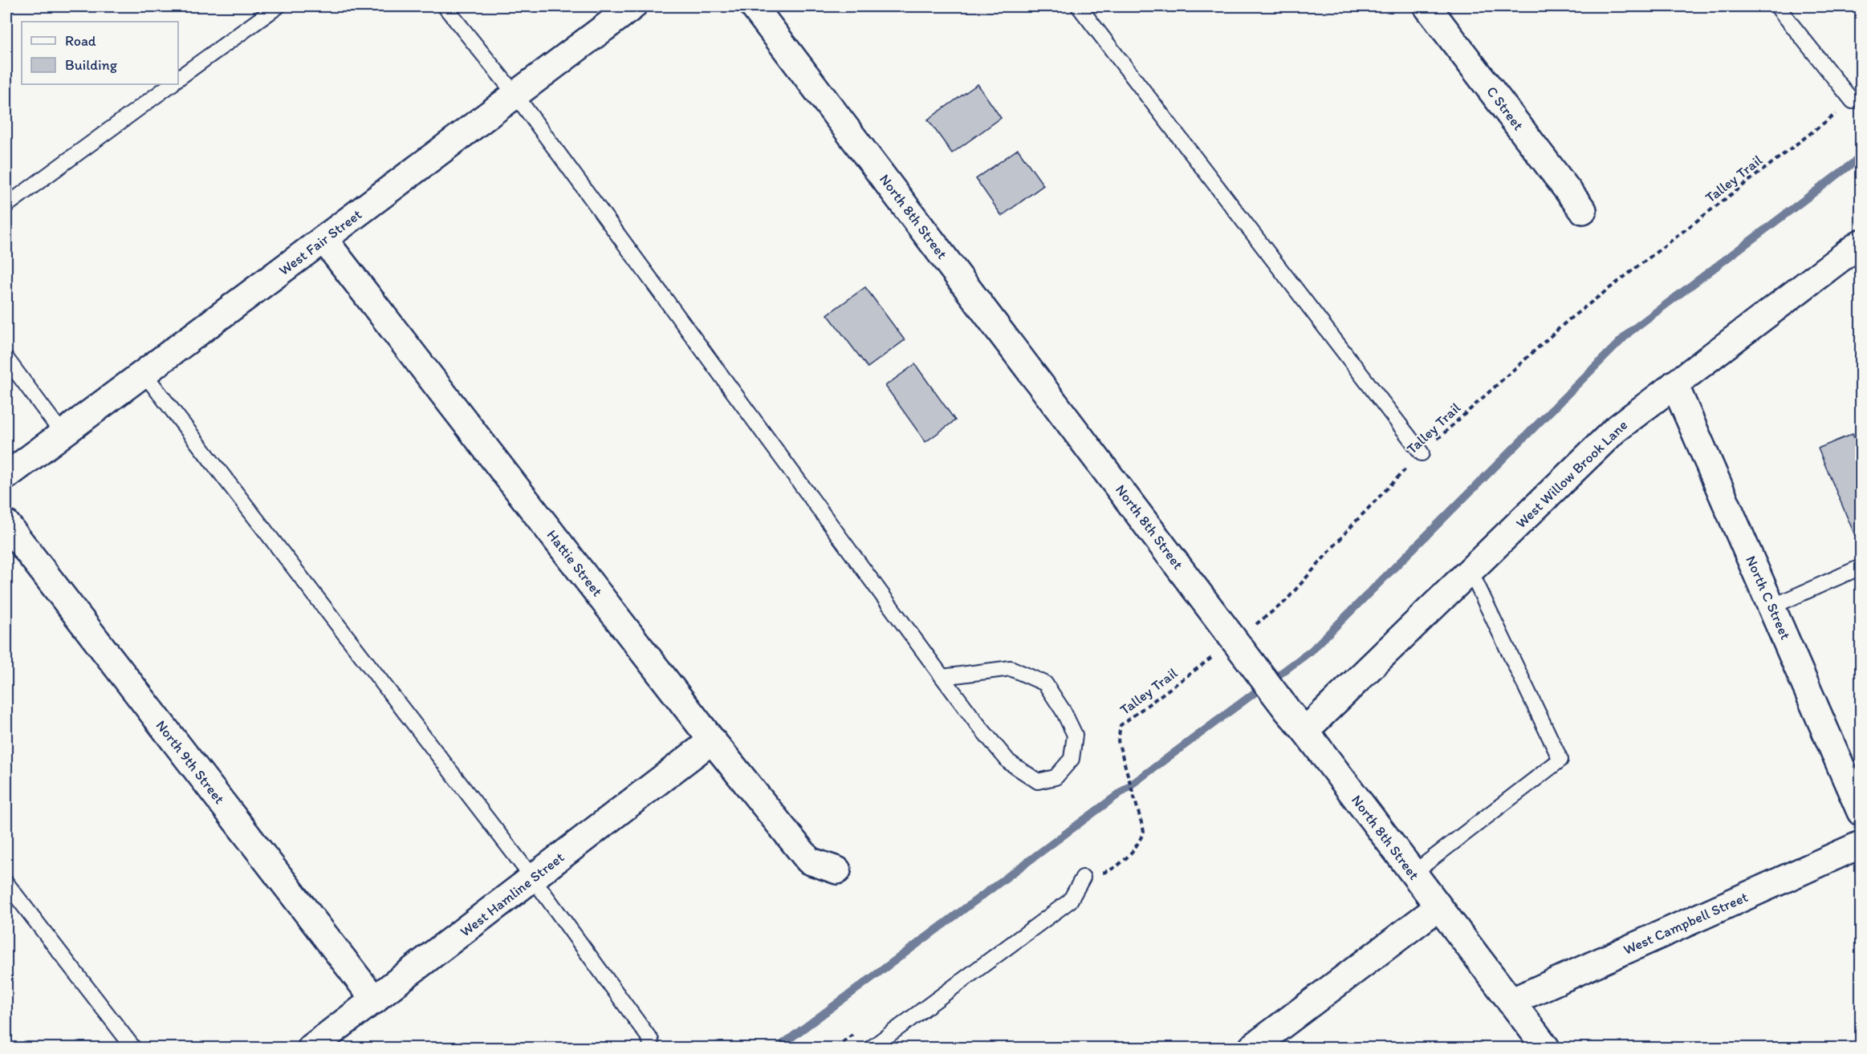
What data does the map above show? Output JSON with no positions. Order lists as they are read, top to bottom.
{
  "streets": {
    "street": [
      "C Street",
      "North 8th Street",
      "West Fair Street",
      "West Willow Brook Lane",
      "Hattie Street",
      "North C Street",
      "North 9th Street",
      "West Hamline Street",
      "West Campbell Street"
    ],
    "path": ["Talley Trail"]
  },
  "crossings": [
    ["Talley Trail", "North 8th Street"],
    ["North 8th Street", "West Willow Brook Lane"],
    ["North 8th Street", "West Campbell Street"],
    ["West Fair Street", "Hattie Street"],
    ["West Willow Brook Lane", "North C Street"],
    ["Hattie Street", "West Hamline Street"],
    ["North 9th Street", "West Hamline Street"]
  ],
  "legend": ["Road", "Building"]
}
